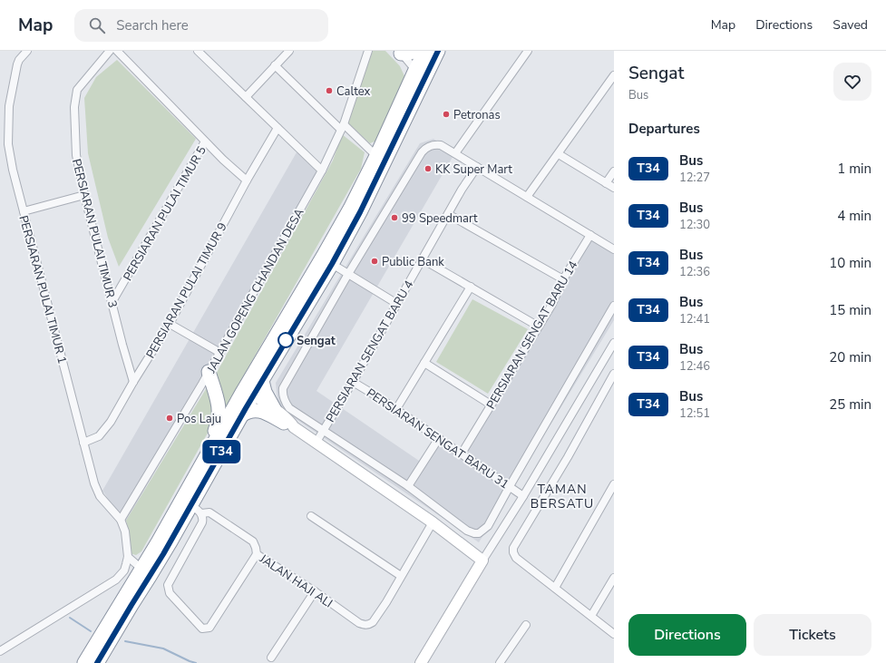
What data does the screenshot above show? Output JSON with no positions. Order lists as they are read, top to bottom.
{
  "streets": {
    "street": [
      "PERSIARAN PULAI TIMUR 5",
      "PERSIARAN PULAI TIMUR 3",
      "PERSIARAN PULAI TIMUR 1",
      "PERSIARAN PULAI TIMUR 9",
      "JALAN GOPENG CHANDAN DESA",
      "PERSIARAN SENGAT BARU 14",
      "PERSIARAN SENGAT BARU 4",
      "PERSIARAN SENGAT BARU 31",
      "JALAN HAJI ALI"
    ]
  },
  "crossings": [
    ["PERSIARAN PULAI TIMUR 5", "PERSIARAN PULAI TIMUR 3"],
    ["PERSIARAN PULAI TIMUR 3", "PERSIARAN PULAI TIMUR 9"],
    ["PERSIARAN PULAI TIMUR 1", "PERSIARAN PULAI TIMUR 9"],
    ["PERSIARAN PULAI TIMUR 1", "JALAN GOPENG CHANDAN DESA"],
    ["PERSIARAN SENGAT BARU 14", "PERSIARAN SENGAT BARU 31"],
    ["PERSIARAN SENGAT BARU 4", "PERSIARAN SENGAT BARU 31"]
  ],
  "districts": ["TAMAN BERSATU"],
  "places": [
    "Caltex",
    "Petronas",
    "KK Super Mart",
    "99 Speedmart",
    "Public Bank",
    "Sengat",
    "Pos Laju"
  ],
  "lines": ["bus line T34"],
  "page": {
    "header": "Map",
    "search": "Search here",
    "nav": ["Map", "Directions", "Saved"],
    "on_map": "T34",
    "heading": [
      ["Sengat", "Bus"],
      "Departures"
    ],
    "list": [
      {
        "mark": "T34",
        "name": "Bus",
        "note": "12:27",
        "value": "1 min"
      },
      {
        "mark": "T34",
        "name": "Bus",
        "note": "12:30",
        "value": "4 min"
      },
      {
        "mark": "T34",
        "name": "Bus",
        "note": "12:36",
        "value": "10 min"
      },
      {
        "mark": "T34",
        "name": "Bus",
        "note": "12:41",
        "value": "15 min"
      },
      {
        "mark": "T34",
        "name": "Bus",
        "note": "12:46",
        "value": "20 min"
      },
      {
        "mark": "T34",
        "name": "Bus",
        "note": "12:51",
        "value": "25 min"
      }
    ],
    "buttons": ["Directions", "Tickets"]
  }
}
